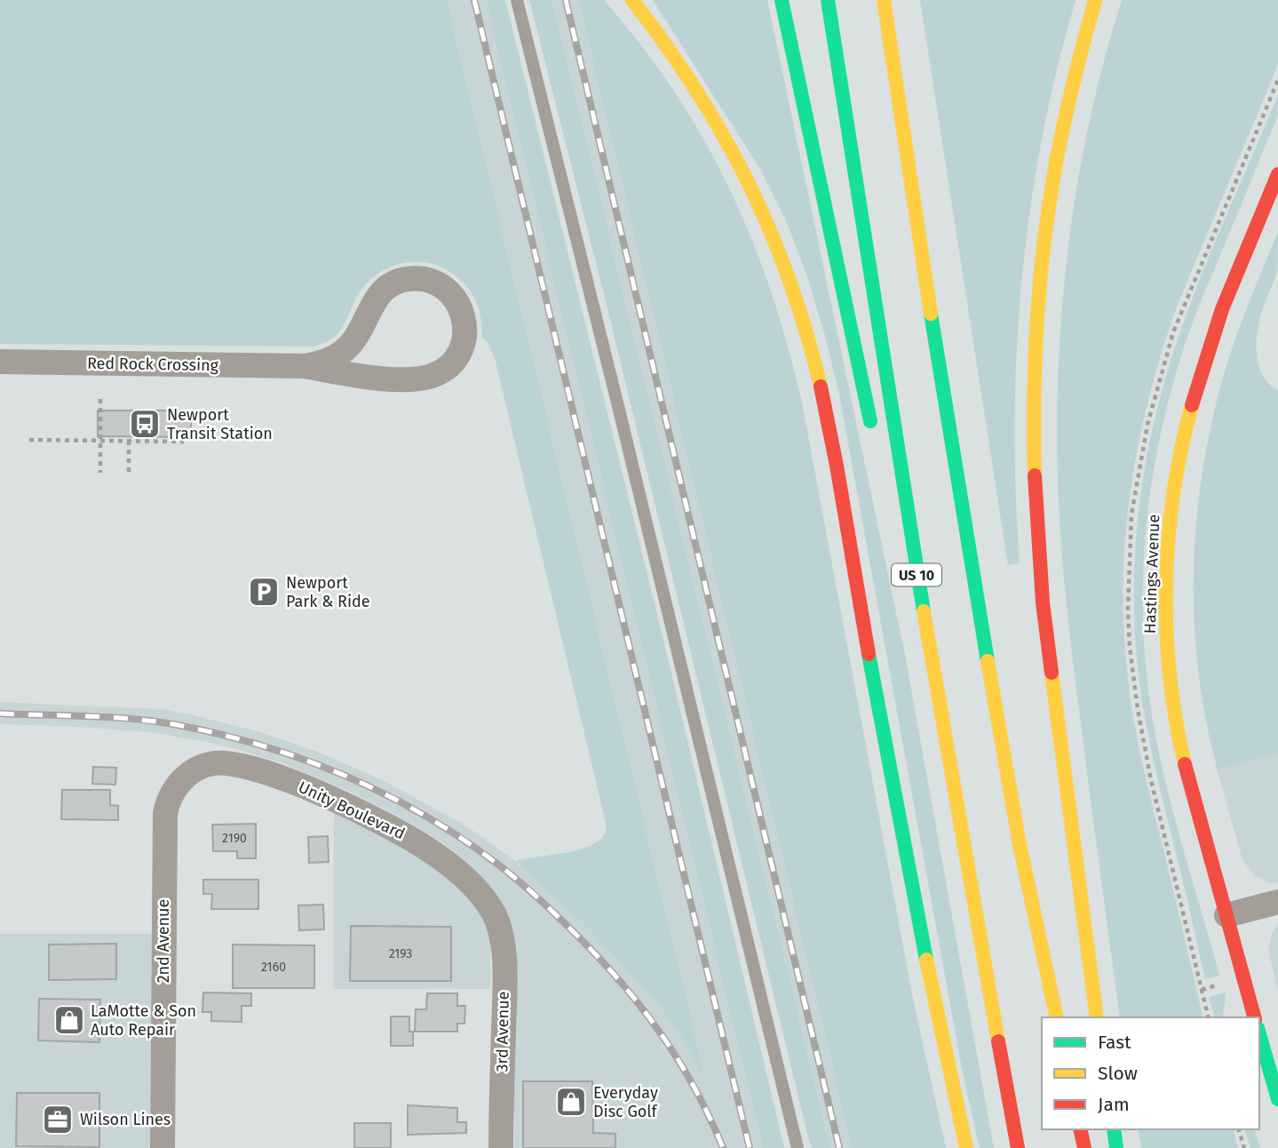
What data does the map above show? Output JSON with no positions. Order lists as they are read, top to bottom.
{
  "streets": {
    "main road": ["Hastings Avenue", "US 10"],
    "street": [
      "Red Rock Crossing",
      "Unity Boulevard",
      "2nd Avenue",
      "3rd Avenue"
    ]
  },
  "crossings": [
    ["Unity Boulevard", "2nd Avenue"],
    ["Unity Boulevard", "3rd Avenue"]
  ],
  "places": {
    "bus stop": ["Newport Transit Station"],
    "parking": ["Newport Park & Ride"],
    "shop": ["LaMotte & Son Auto Repair", "Everyday Disc Golf"],
    "office": ["Wilson Lines"]
  },
  "house_numbers": ["2190", "2193", "2160"],
  "legend": ["Fast", "Slow", "Jam"]
}
